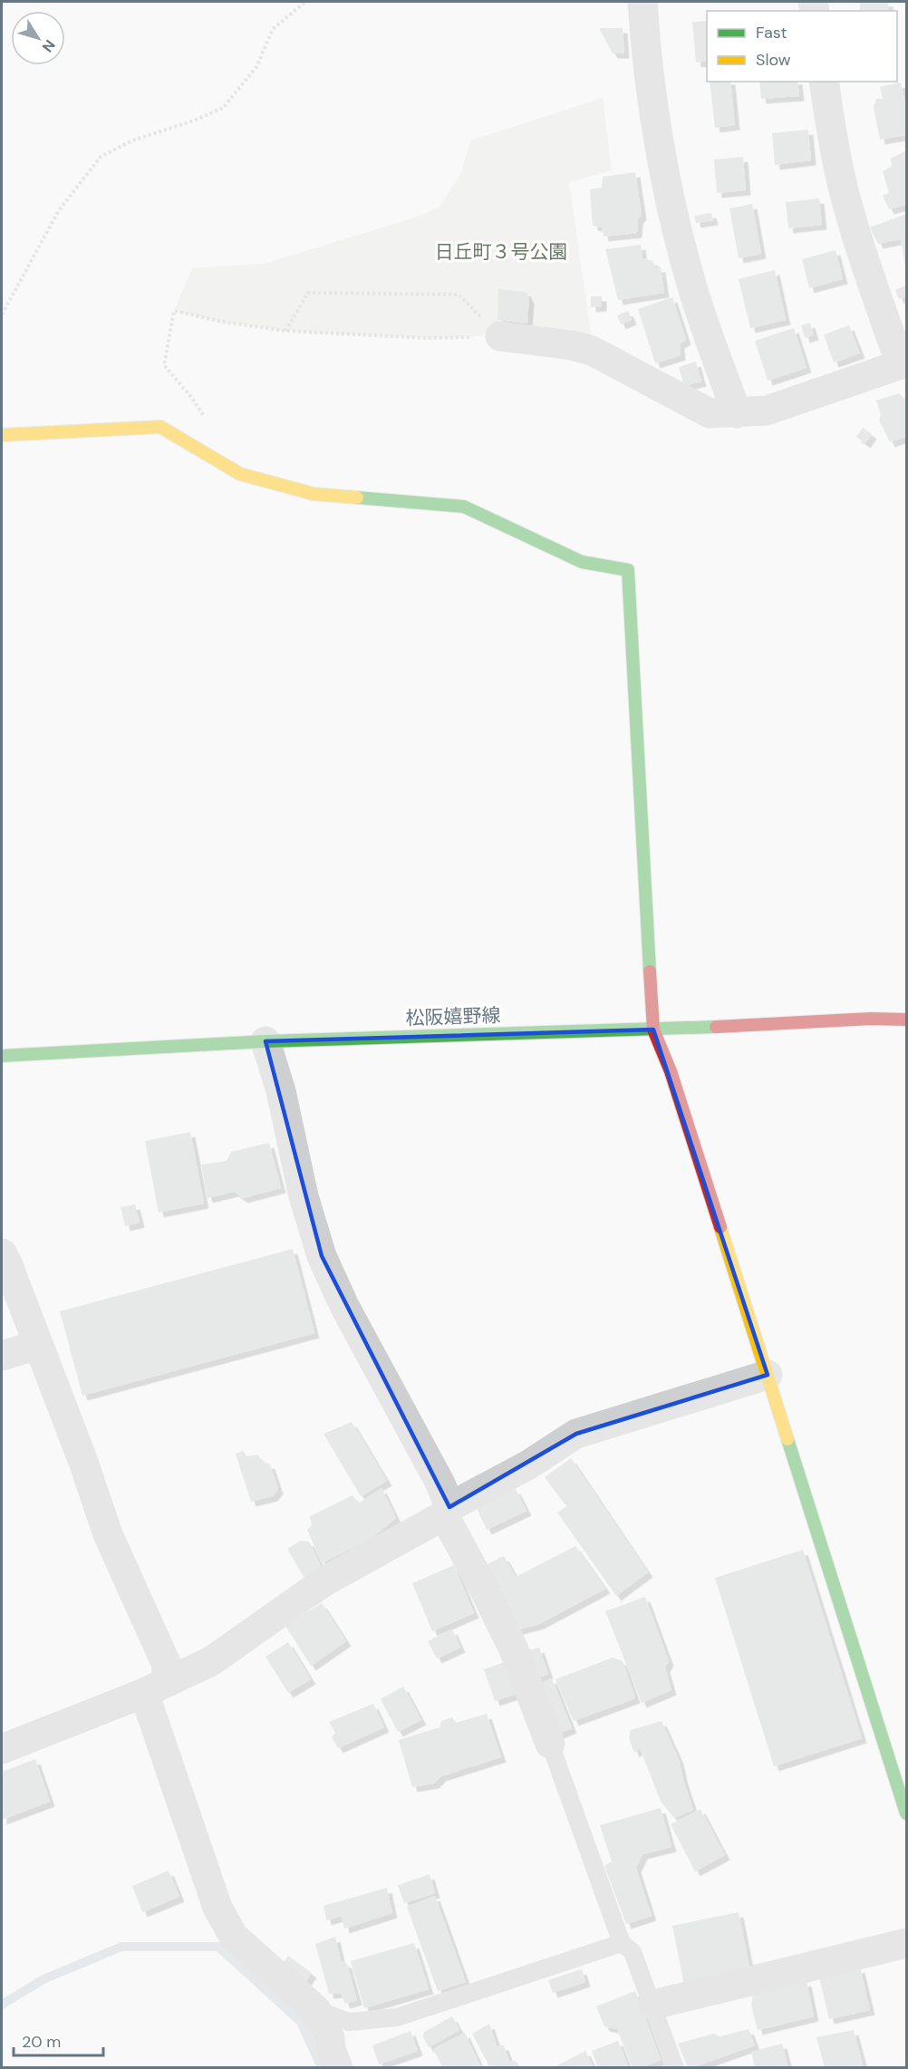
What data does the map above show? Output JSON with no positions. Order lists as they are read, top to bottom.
{
  "streets": {
    "street": ["松阪嬉野線"]
  },
  "parks": ["日丘町３号公園"],
  "legend": ["Fast", "Slow"],
  "scale_bar": "20 m",
  "north": "bottom right"
}
